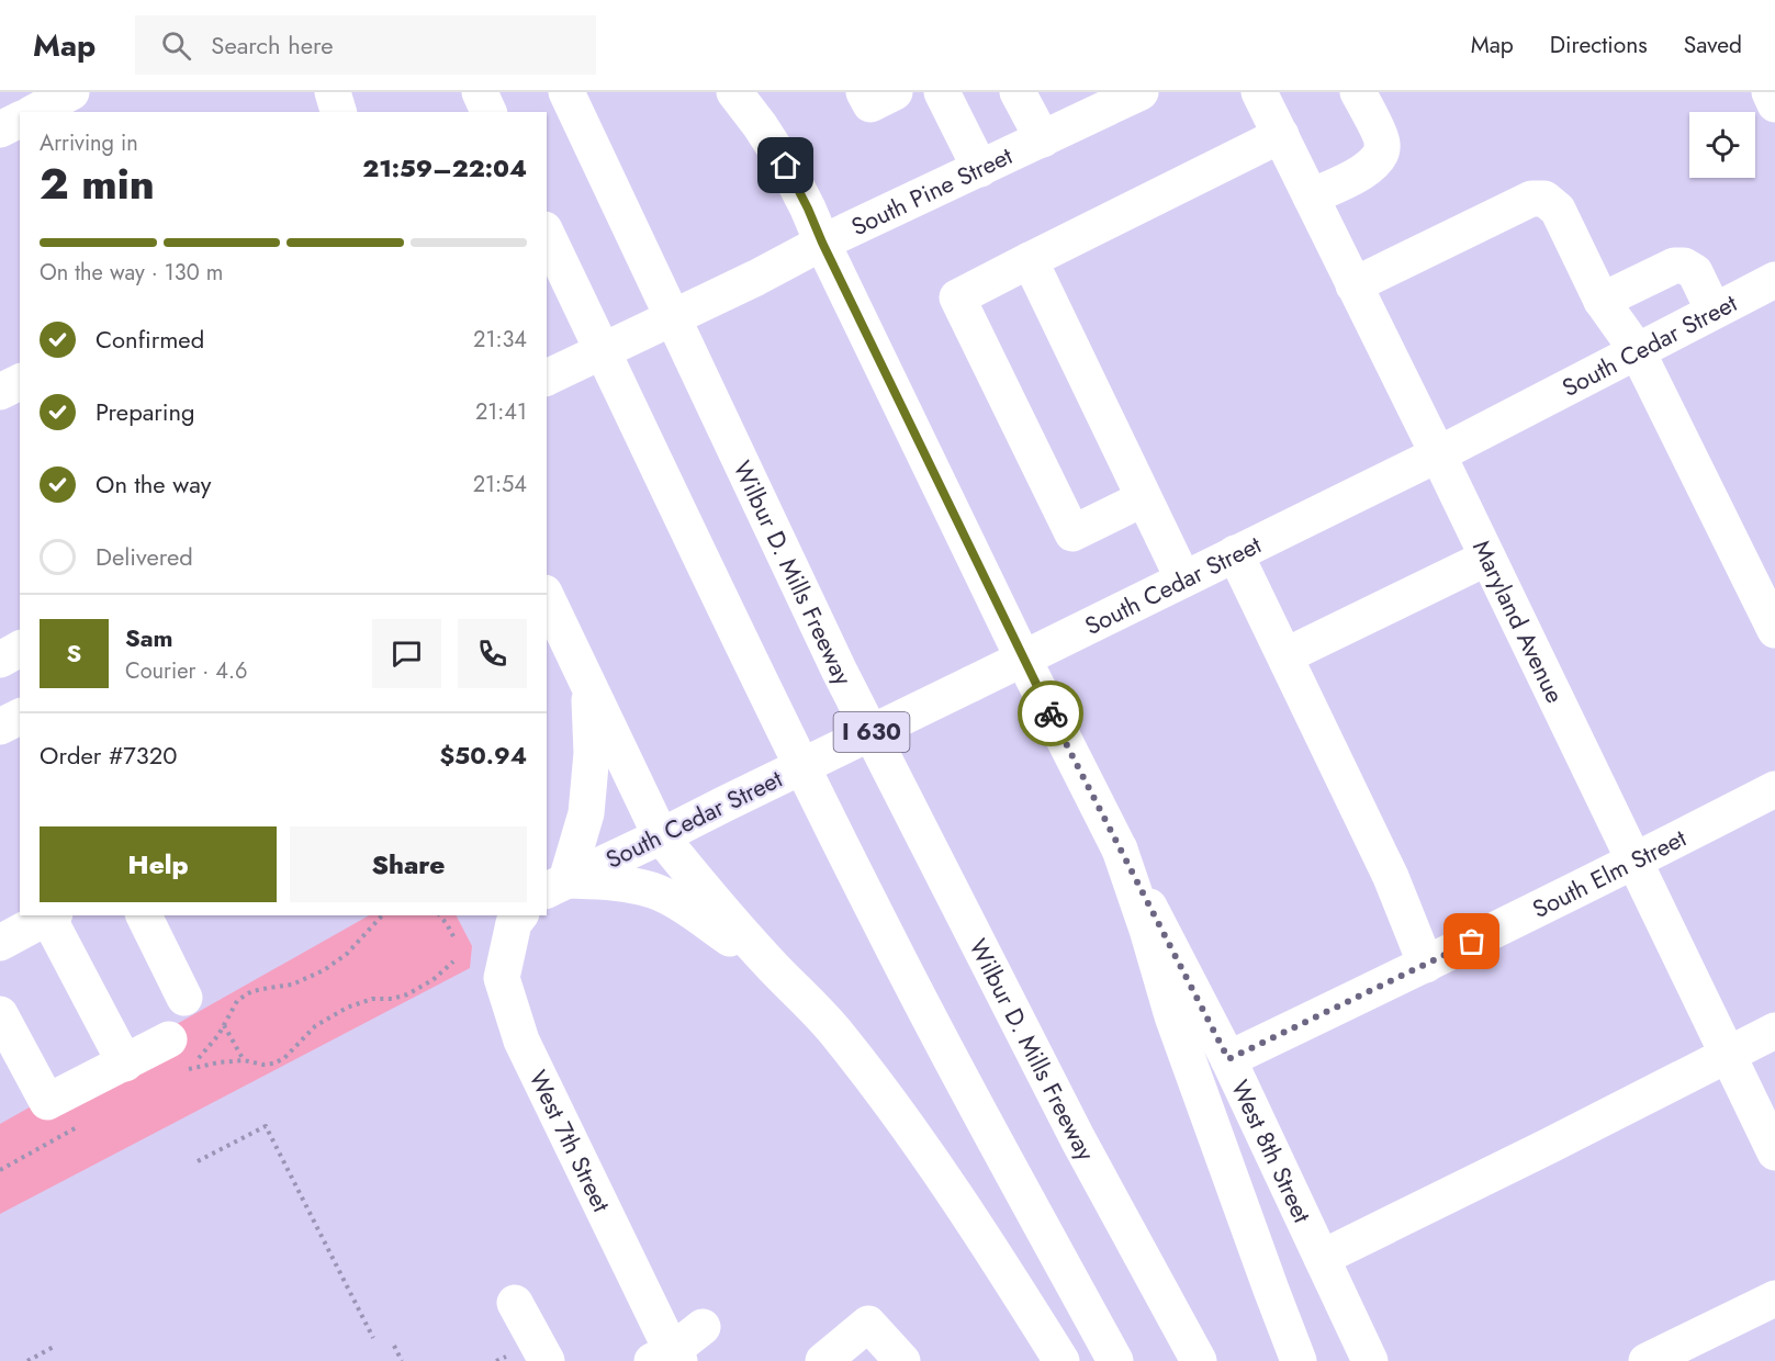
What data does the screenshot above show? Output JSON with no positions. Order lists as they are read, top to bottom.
{
  "streets": {
    "main road": [
      "South Pine Street",
      "South Cedar Street",
      "Wilbur D. Mills Freeway",
      "Maryland Avenue",
      "I 630",
      "South Elm Street",
      "West 7th Street",
      "West 8th Street"
    ]
  },
  "crossings": [
    ["South Pine Street", "West 8th Street"],
    ["South Cedar Street", "Maryland Avenue"],
    ["South Cedar Street", "West 8th Street"],
    ["Maryland Avenue", "South Elm Street"],
    ["South Elm Street", "West 8th Street"]
  ],
  "page": {
    "header": "Map",
    "search": "Search here",
    "nav": ["Map", "Directions", "Saved"],
    "heading": ["2 min", "Arriving in", "21:59–22:04"],
    "panel": [
      "Sam",
      "Courier · 4.6",
      "Order #7320",
      "$50.94"
    ],
    "bar": "On the way · 130 m",
    "list": [
      ["Confirmed", "21:34"],
      ["Preparing", "21:41"],
      ["On the way", "21:54"],
      "Delivered"
    ],
    "round": "S",
    "buttons": ["Help", "Share"]
  }
}
